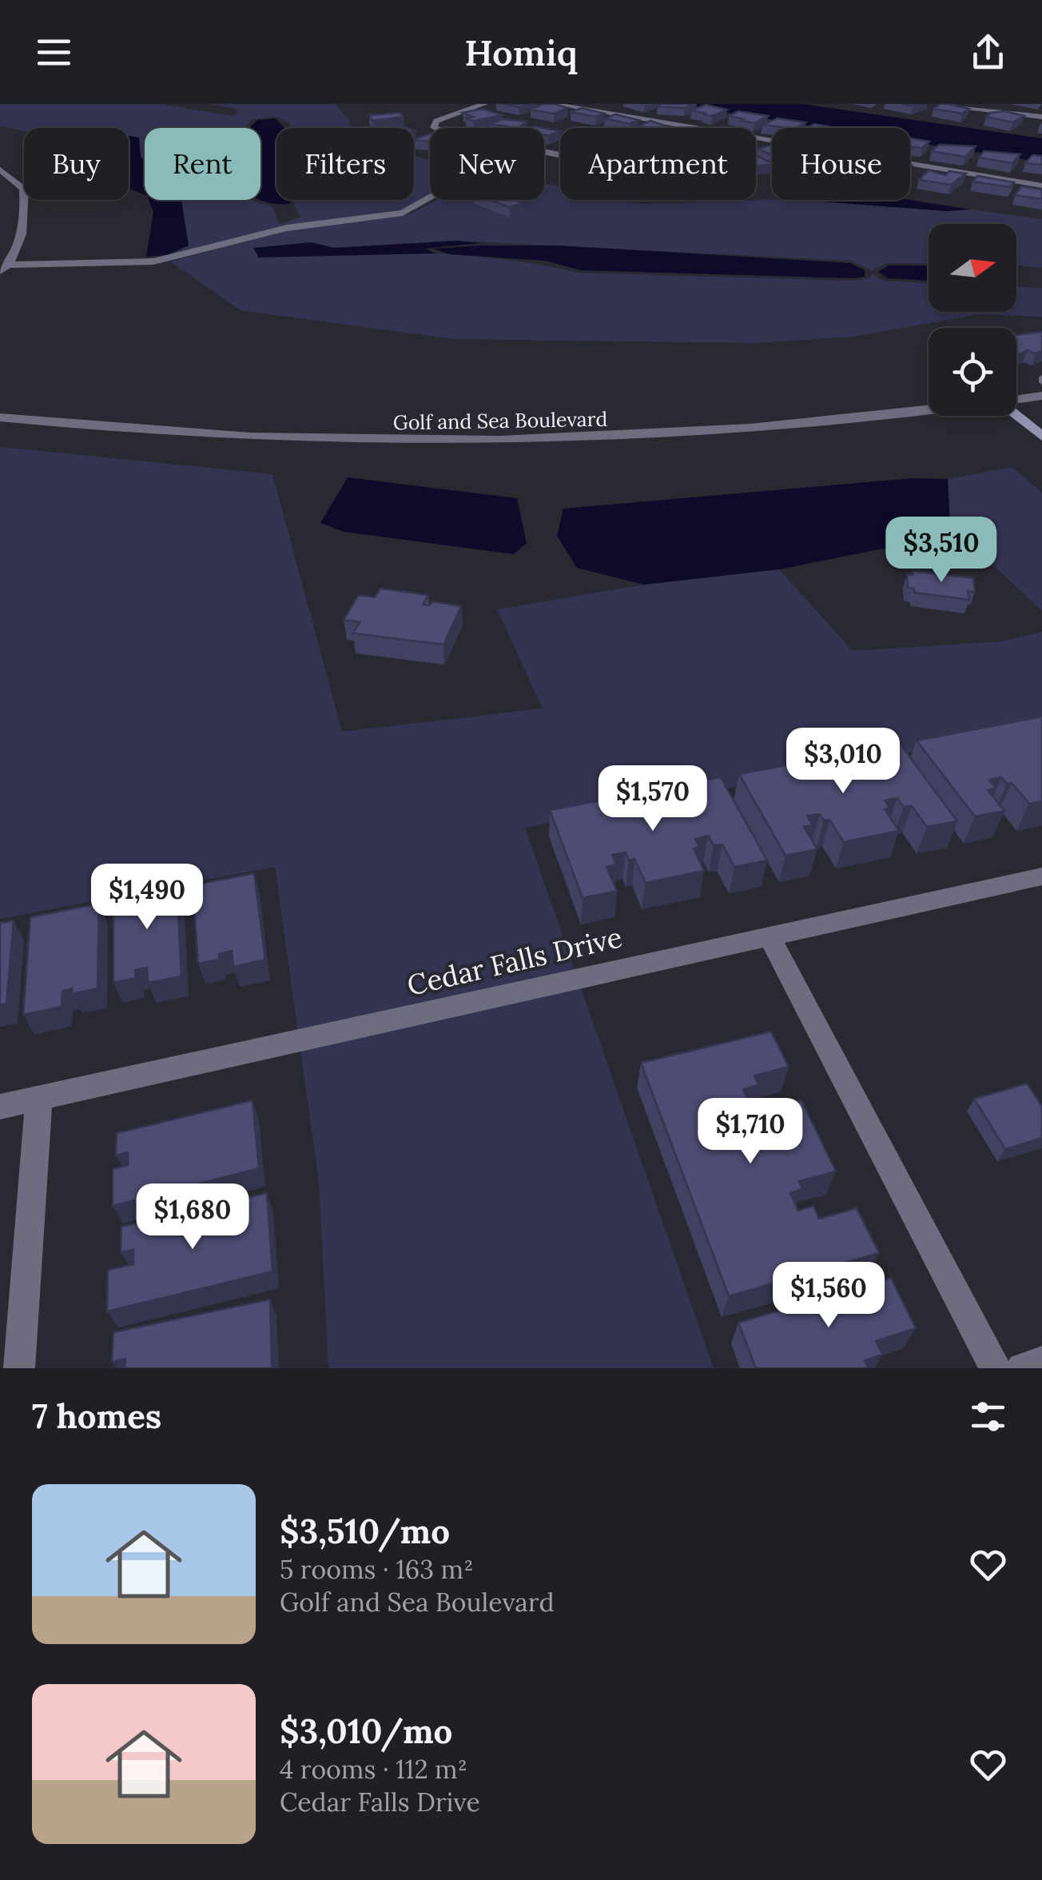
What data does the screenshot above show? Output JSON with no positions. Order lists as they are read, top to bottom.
{
  "streets": {
    "street": ["Golf and Sea Boulevard", "Cedar Falls Drive"]
  },
  "north": "right",
  "page": {
    "header": "Homiq",
    "chip": [
      "Buy",
      "Rent",
      "Filters",
      "New",
      "Apartment",
      "House"
    ],
    "price": [
      "$3,510",
      "$3,010",
      "$1,570",
      "$1,490",
      "$1,710",
      "$1,680",
      "$1,560"
    ],
    "heading": "7 homes",
    "list": [
      {
        "name": "$3,510/mo",
        "note": "5 rooms · 163 m² · Golf and Sea Boulevard"
      },
      {
        "name": "$3,010/mo",
        "note": "4 rooms · 112 m² · Cedar Falls Drive"
      }
    ]
  }
}
